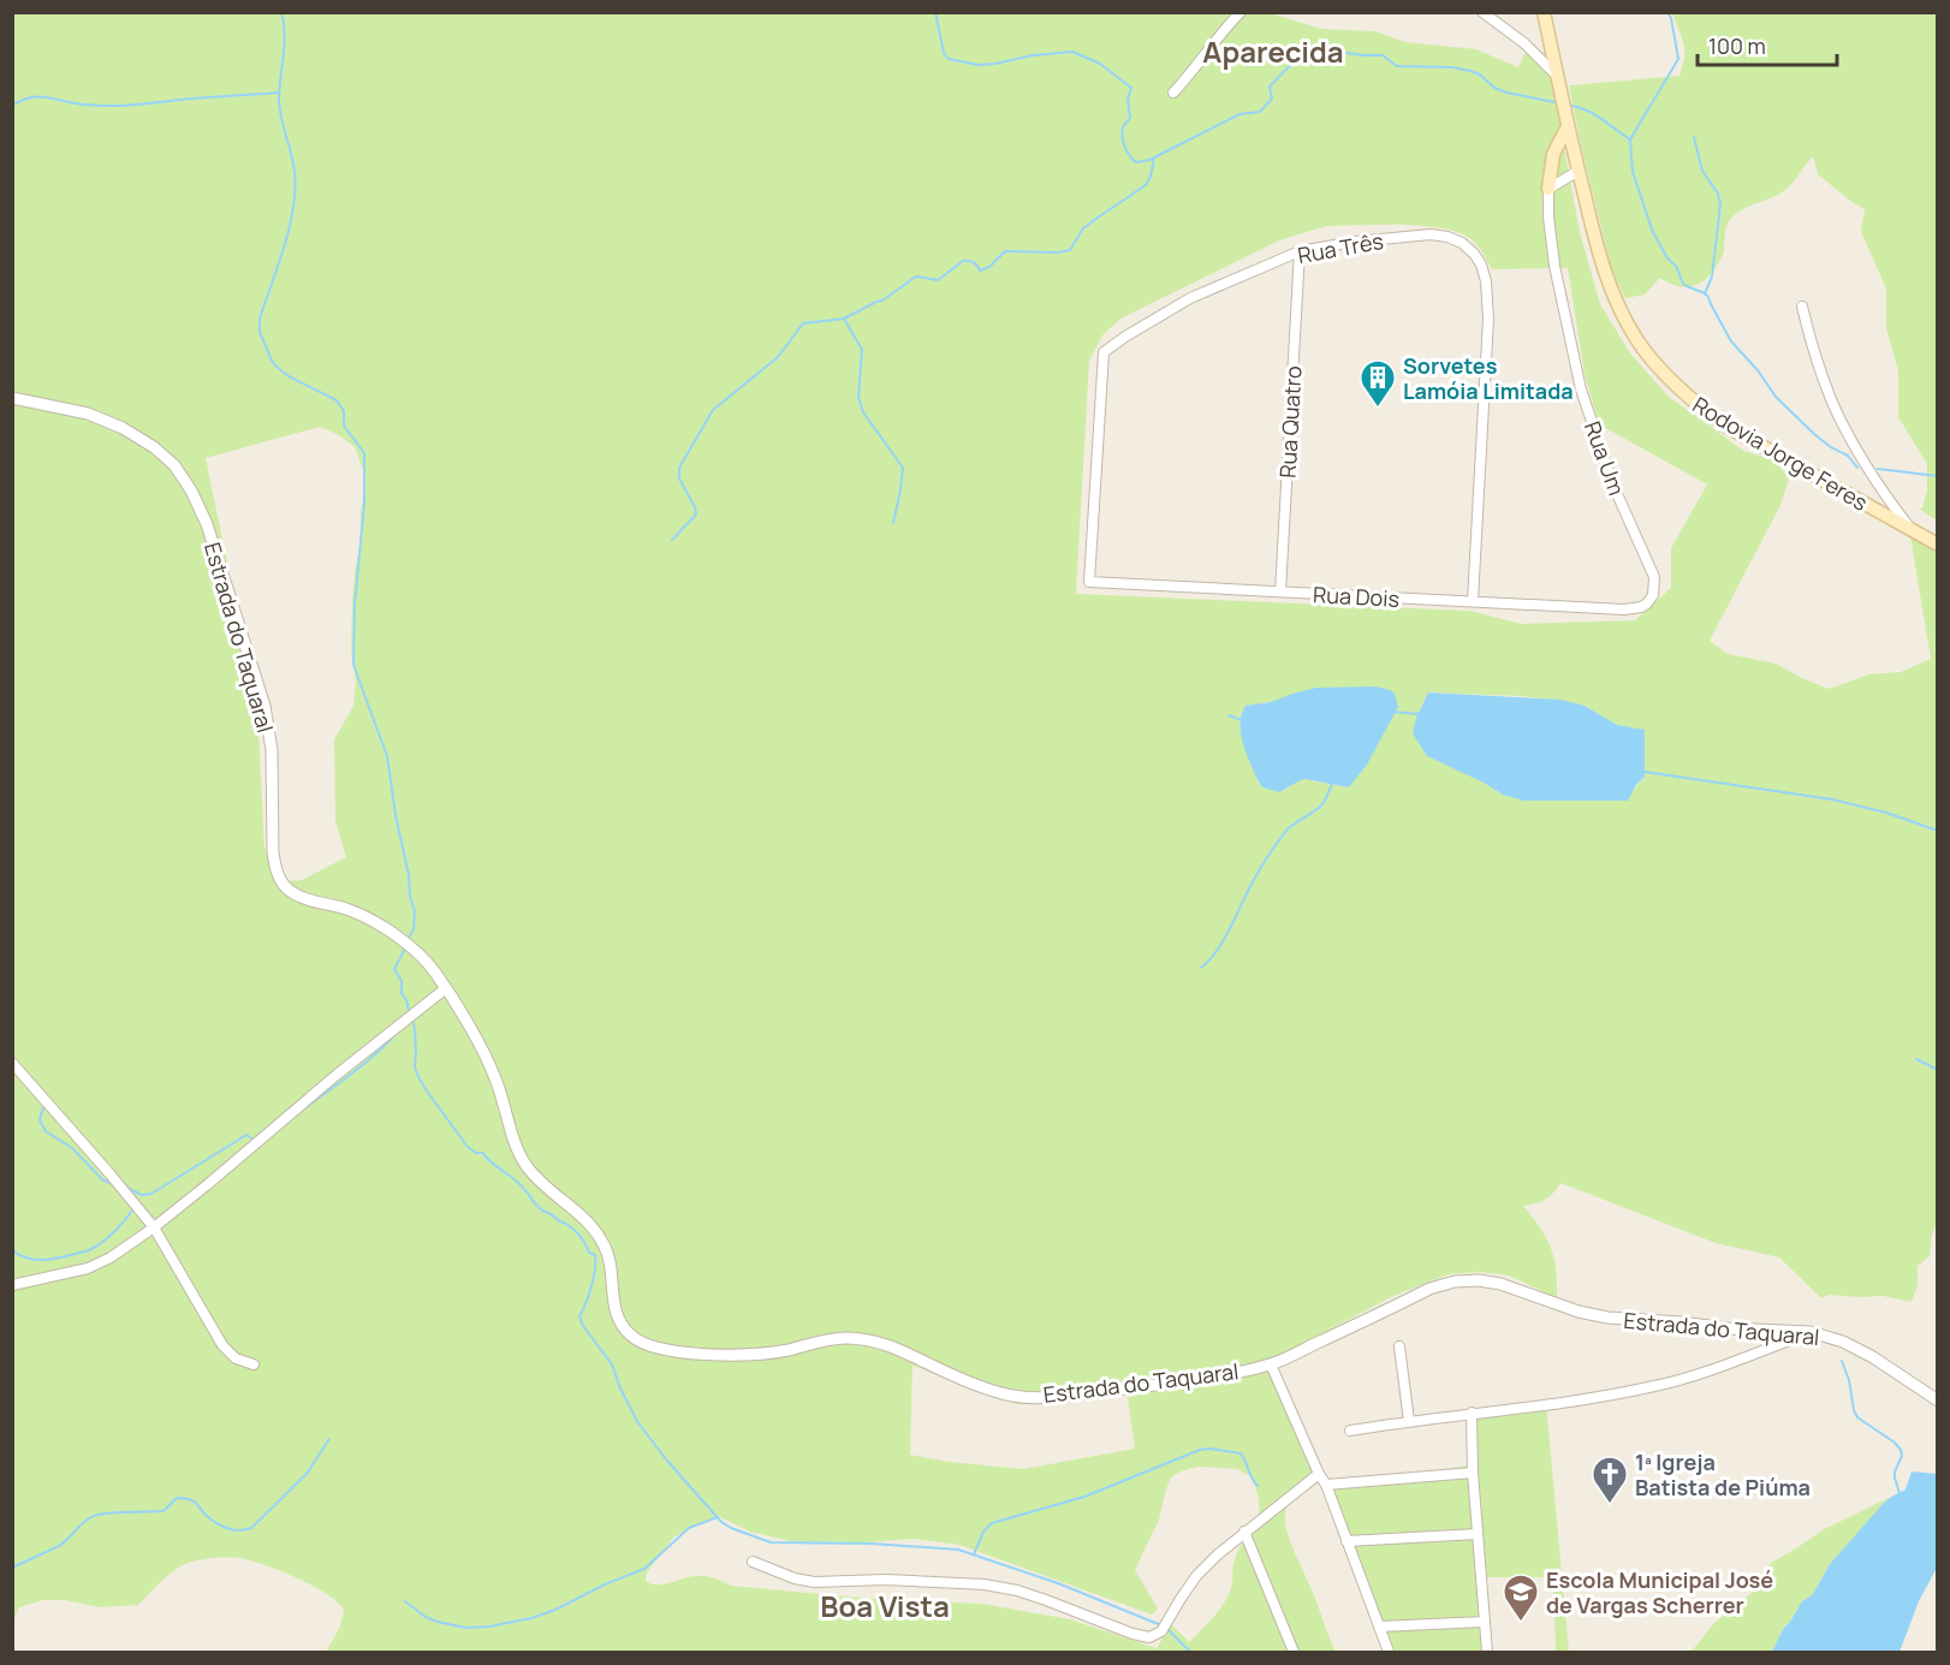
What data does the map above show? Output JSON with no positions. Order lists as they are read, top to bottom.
{
  "streets": {
    "main road": ["Rodovia Jorge Feres"],
    "street": [
      "Rua Três",
      "Rua Quatro",
      "Rua Um",
      "Rua Dois",
      "Estrada do Taquaral"
    ]
  },
  "crossings": [
    ["Rua Três", "Rua Quatro"],
    ["Rua Três", "Rua Dois"],
    ["Rua Quatro", "Rua Dois"],
    ["Rua Um", "Rua Dois"]
  ],
  "districts": ["Aparecida", "Boa Vista"],
  "places": {
    "building": ["Sorvetes Lamóia Limitada"],
    "church": ["1ª Igreja Batista de Piúma"],
    "school or university": ["Escola Municipal José de Vargas Scherrer"]
  },
  "scale_bar": "100 m"
}
